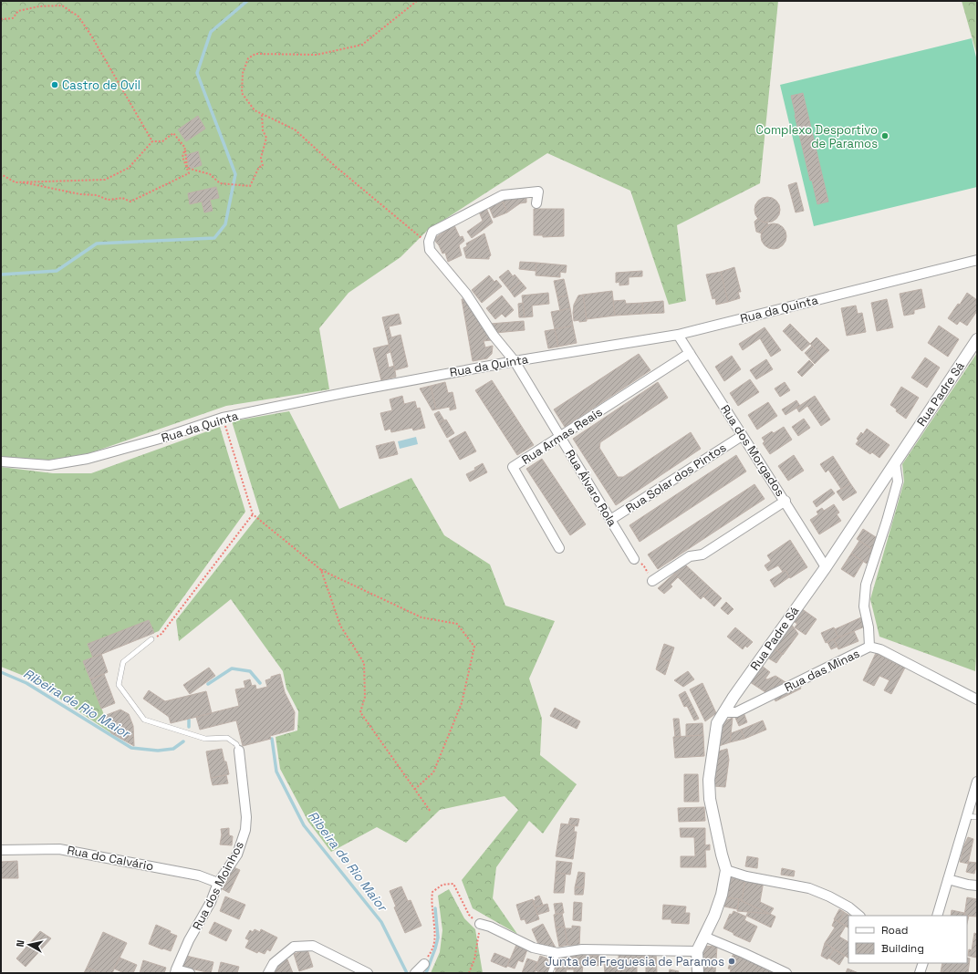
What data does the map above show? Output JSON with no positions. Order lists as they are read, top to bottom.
{
  "streets": {
    "street": [
      "Rua da Quinta",
      "Rua Padre Sá",
      "Rua Armas Reais",
      "Rua dos Morgados",
      "Rua Solar dos Pintos",
      "Rua Álvaro Rola",
      "Rua das Minas",
      "Rua do Calvário",
      "Rua dos Moinhos"
    ]
  },
  "crossings": [
    ["Rua da Quinta", "Rua dos Morgados"],
    ["Rua da Quinta", "Rua Álvaro Rola"],
    ["Rua Padre Sá", "Rua dos Morgados"],
    ["Rua Padre Sá", "Rua das Minas"],
    ["Rua Armas Reais", "Rua dos Morgados"],
    ["Rua Armas Reais", "Rua Álvaro Rola"],
    ["Rua dos Morgados", "Rua Solar dos Pintos"],
    ["Rua Solar dos Pintos", "Rua Álvaro Rola"],
    ["Rua do Calvário", "Rua dos Moinhos"]
  ],
  "water": ["Ribeira de Rio Maior"],
  "places": ["Castro de Ovil", "Complexo Desportivo de Paramos", "Junta de Freguesia de Paramos"],
  "legend": ["Road", "Building"],
  "north": "left"
}
